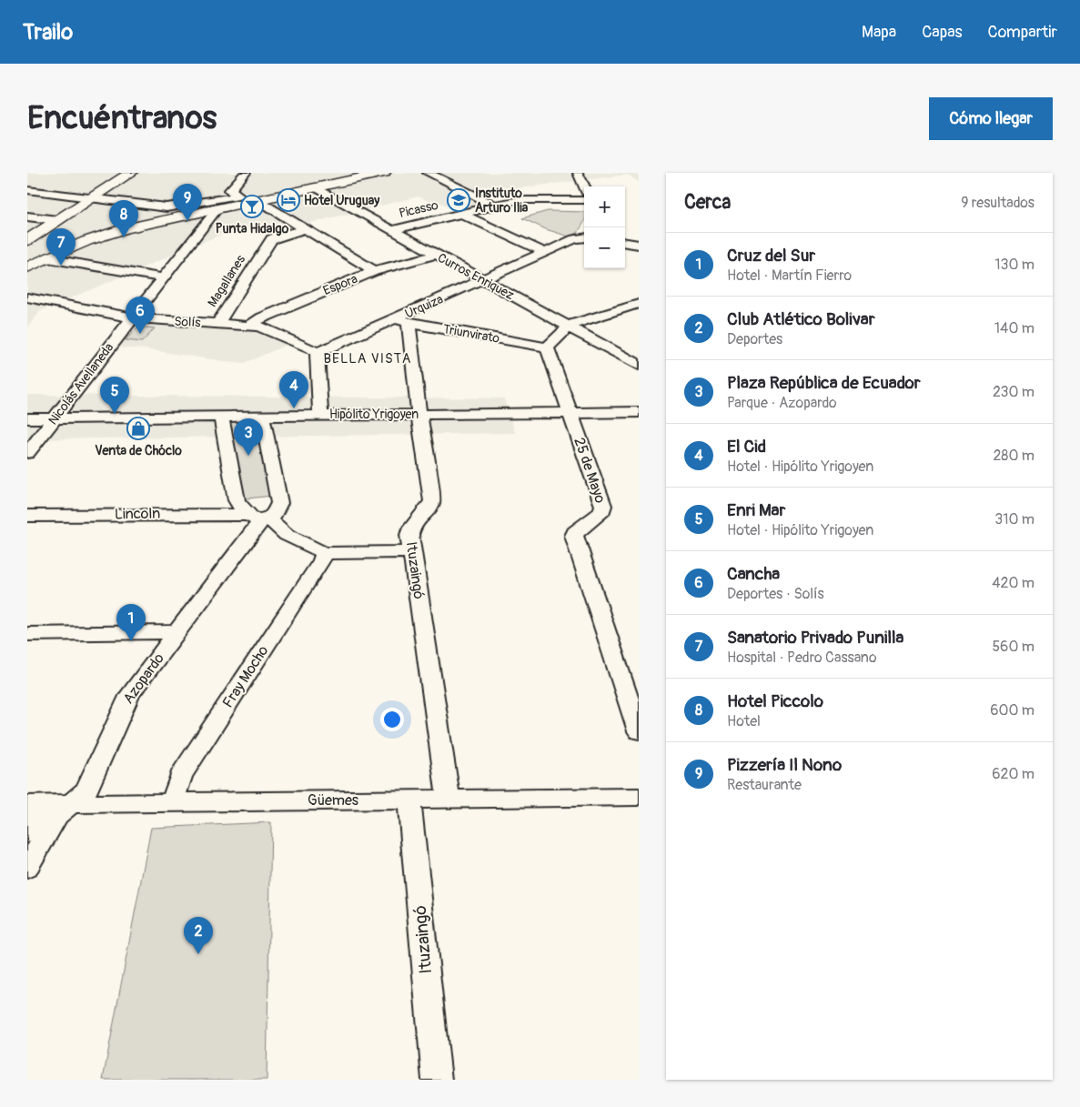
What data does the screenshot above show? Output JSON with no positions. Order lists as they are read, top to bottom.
{
  "streets": {
    "street": [
      "Picasso",
      "Curros Enriquez",
      "Magallanes",
      "Espora",
      "Urquiza",
      "Solís",
      "Triunvirato",
      "Nicolás Avellaneda",
      "Hipólito Yrigoyen",
      "25 de Mayo",
      "Lincoln",
      "Ituzaingó",
      "Fray Mocho",
      "Azopardo",
      "Güemes"
    ]
  },
  "crossings": [
    ["Picasso", "Curros Enriquez"],
    ["Curros Enriquez", "Espora"],
    ["Curros Enriquez", "Urquiza"],
    ["Magallanes", "Solís"],
    ["Espora", "Solís"],
    ["Urquiza", "Solís"],
    ["Urquiza", "Triunvirato"],
    ["Urquiza", "Ituzaingó"],
    ["Solís", "Nicolás Avellaneda"],
    ["Triunvirato", "25 de Mayo"],
    ["Triunvirato", "Ituzaingó"],
    ["Nicolás Avellaneda", "Hipólito Yrigoyen"],
    ["Hipólito Yrigoyen", "25 de Mayo"],
    ["Hipólito Yrigoyen", "Ituzaingó"],
    ["Lincoln", "Azopardo"],
    ["Ituzaingó", "Güemes"],
    ["Fray Mocho", "Güemes"],
    ["Azopardo", "Güemes"]
  ],
  "districts": ["BELLA VISTA"],
  "places": {
    "hotel": ["Hotel Uruguay"],
    "school or university": ["Instituto Arturo Ilia"],
    "bar": ["Punta Hidalgo"],
    "shop": ["Venta de Chóclo"]
  },
  "page": {
    "header": "Trailo",
    "nav": ["Mapa", "Capas", "Compartir"],
    "buttons": "Cómo llegar",
    "title": "Encuéntranos",
    "heading": ["Cerca", "9 resultados"],
    "pins": [
      "9",
      "8",
      "7",
      "6",
      "4",
      "5",
      "3",
      "1",
      "2"
    ],
    "map_buttons": ["+", "−"],
    "list": [
      {
        "mark": "1",
        "name": "Cruz del Sur",
        "note": "Hotel · Martín Fierro",
        "value": "130 m"
      },
      {
        "mark": "2",
        "name": "Club Atlético Bolivar",
        "note": "Deportes",
        "value": "140 m"
      },
      {
        "mark": "3",
        "name": "Plaza República de Ecuador",
        "note": "Parque · Azopardo",
        "value": "230 m"
      },
      {
        "mark": "4",
        "name": "El Cid",
        "note": "Hotel · Hipólito Yrigoyen",
        "value": "280 m"
      },
      {
        "mark": "5",
        "name": "Enri Mar",
        "note": "Hotel · Hipólito Yrigoyen",
        "value": "310 m"
      },
      {
        "mark": "6",
        "name": "Cancha",
        "note": "Deportes · Solís",
        "value": "420 m"
      },
      {
        "mark": "7",
        "name": "Sanatorio Privado Punilla",
        "note": "Hospital · Pedro Cassano",
        "value": "560 m"
      },
      {
        "mark": "8",
        "name": "Hotel Piccolo",
        "note": "Hotel",
        "value": "600 m"
      },
      {
        "mark": "9",
        "name": "Pizzería Il Nono",
        "note": "Restaurante",
        "value": "620 m"
      }
    ]
  }
}
